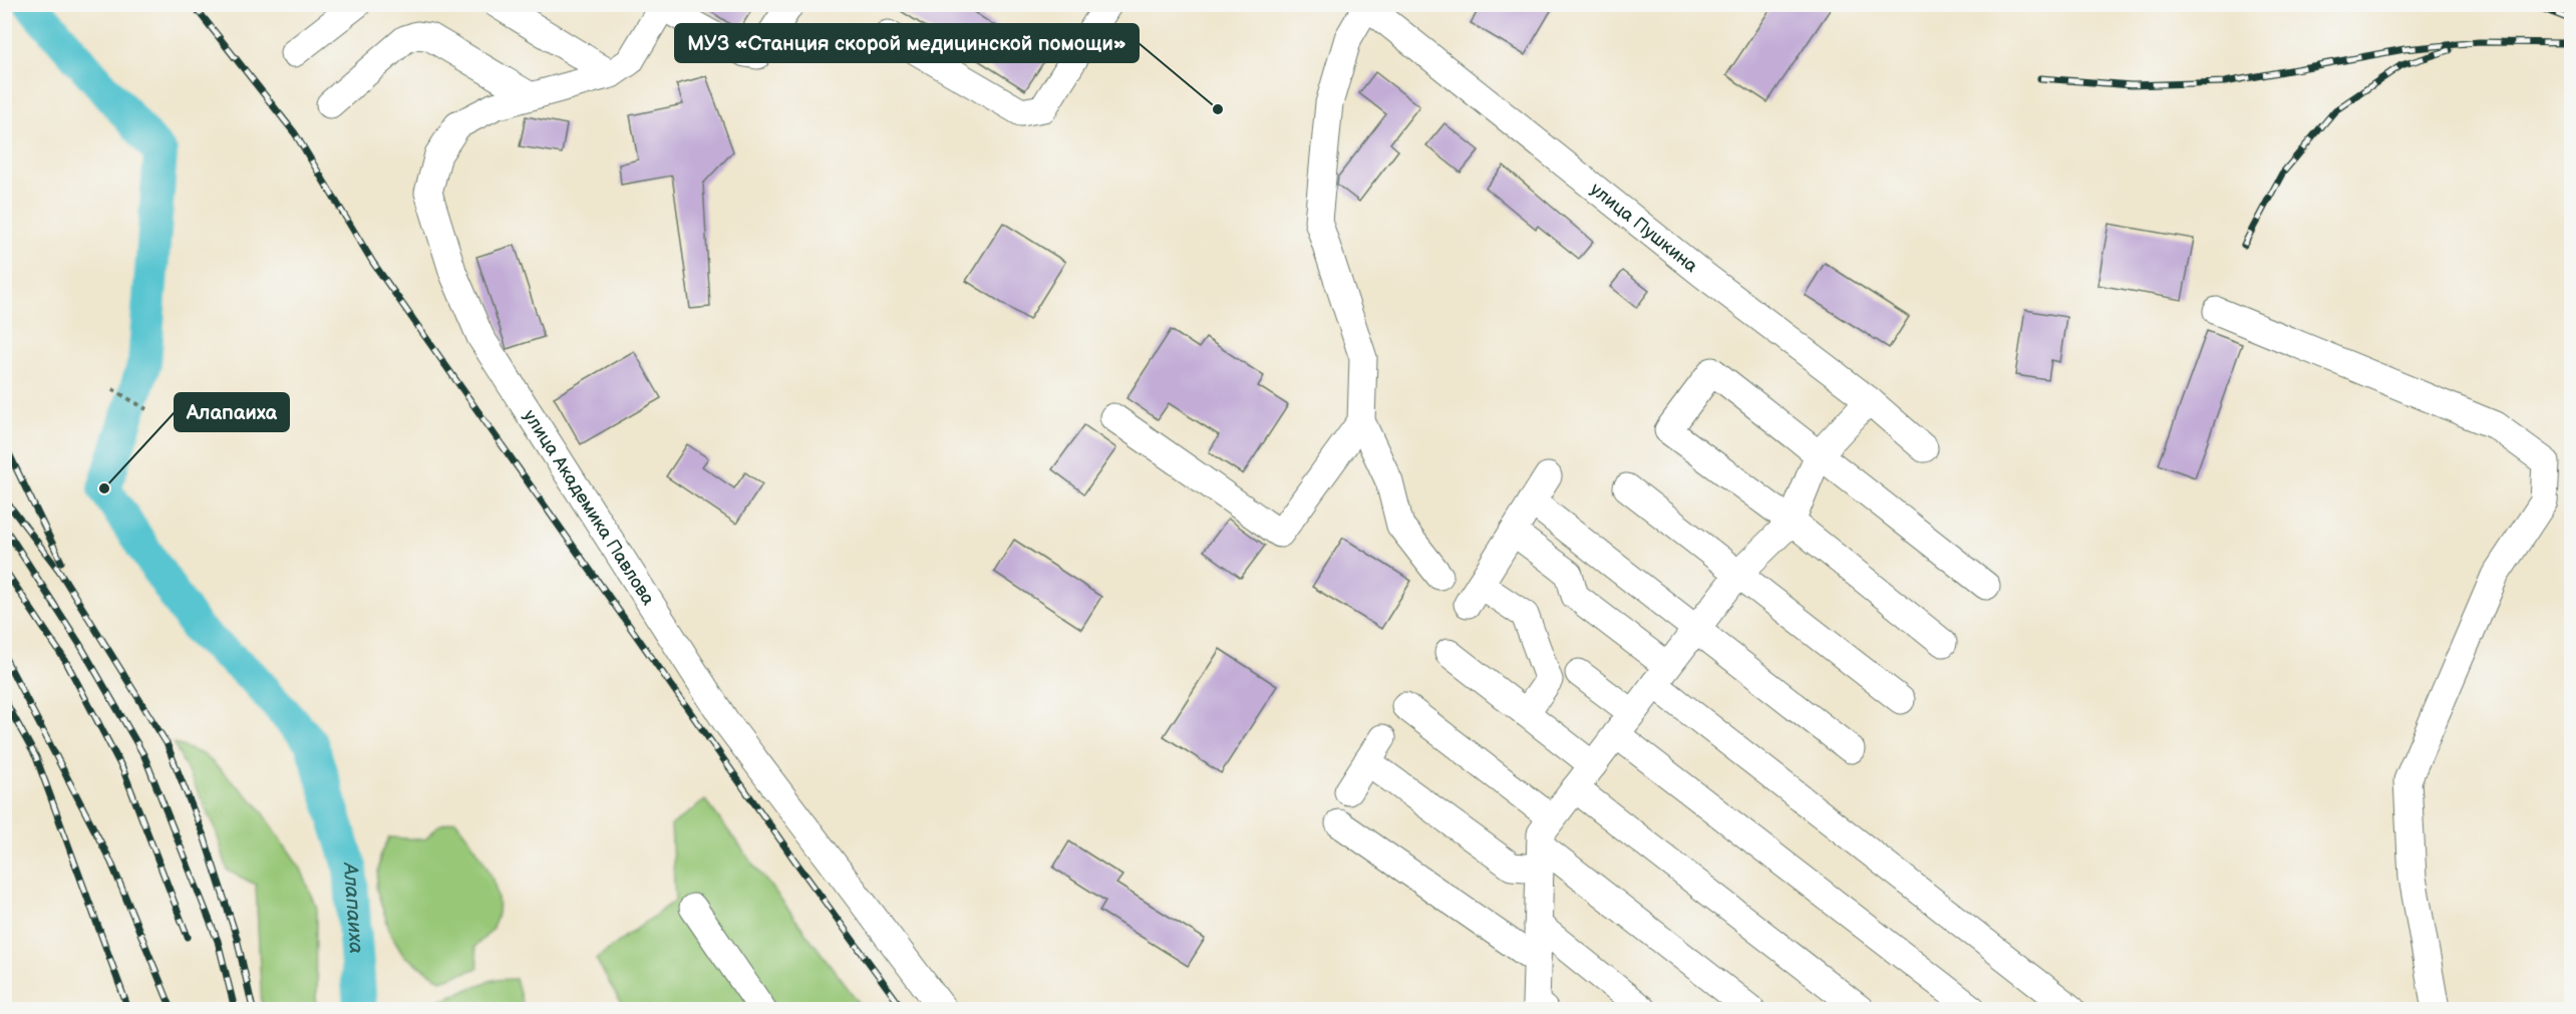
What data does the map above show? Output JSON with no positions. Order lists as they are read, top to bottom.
{
  "streets": {
    "street": ["улица Пушкина", "улица Академика Павлова"]
  },
  "water": ["Алапаиха"],
  "places": ["МУЗ «Станция скорой медицинской помощи»", "Алапаиха"]
}
